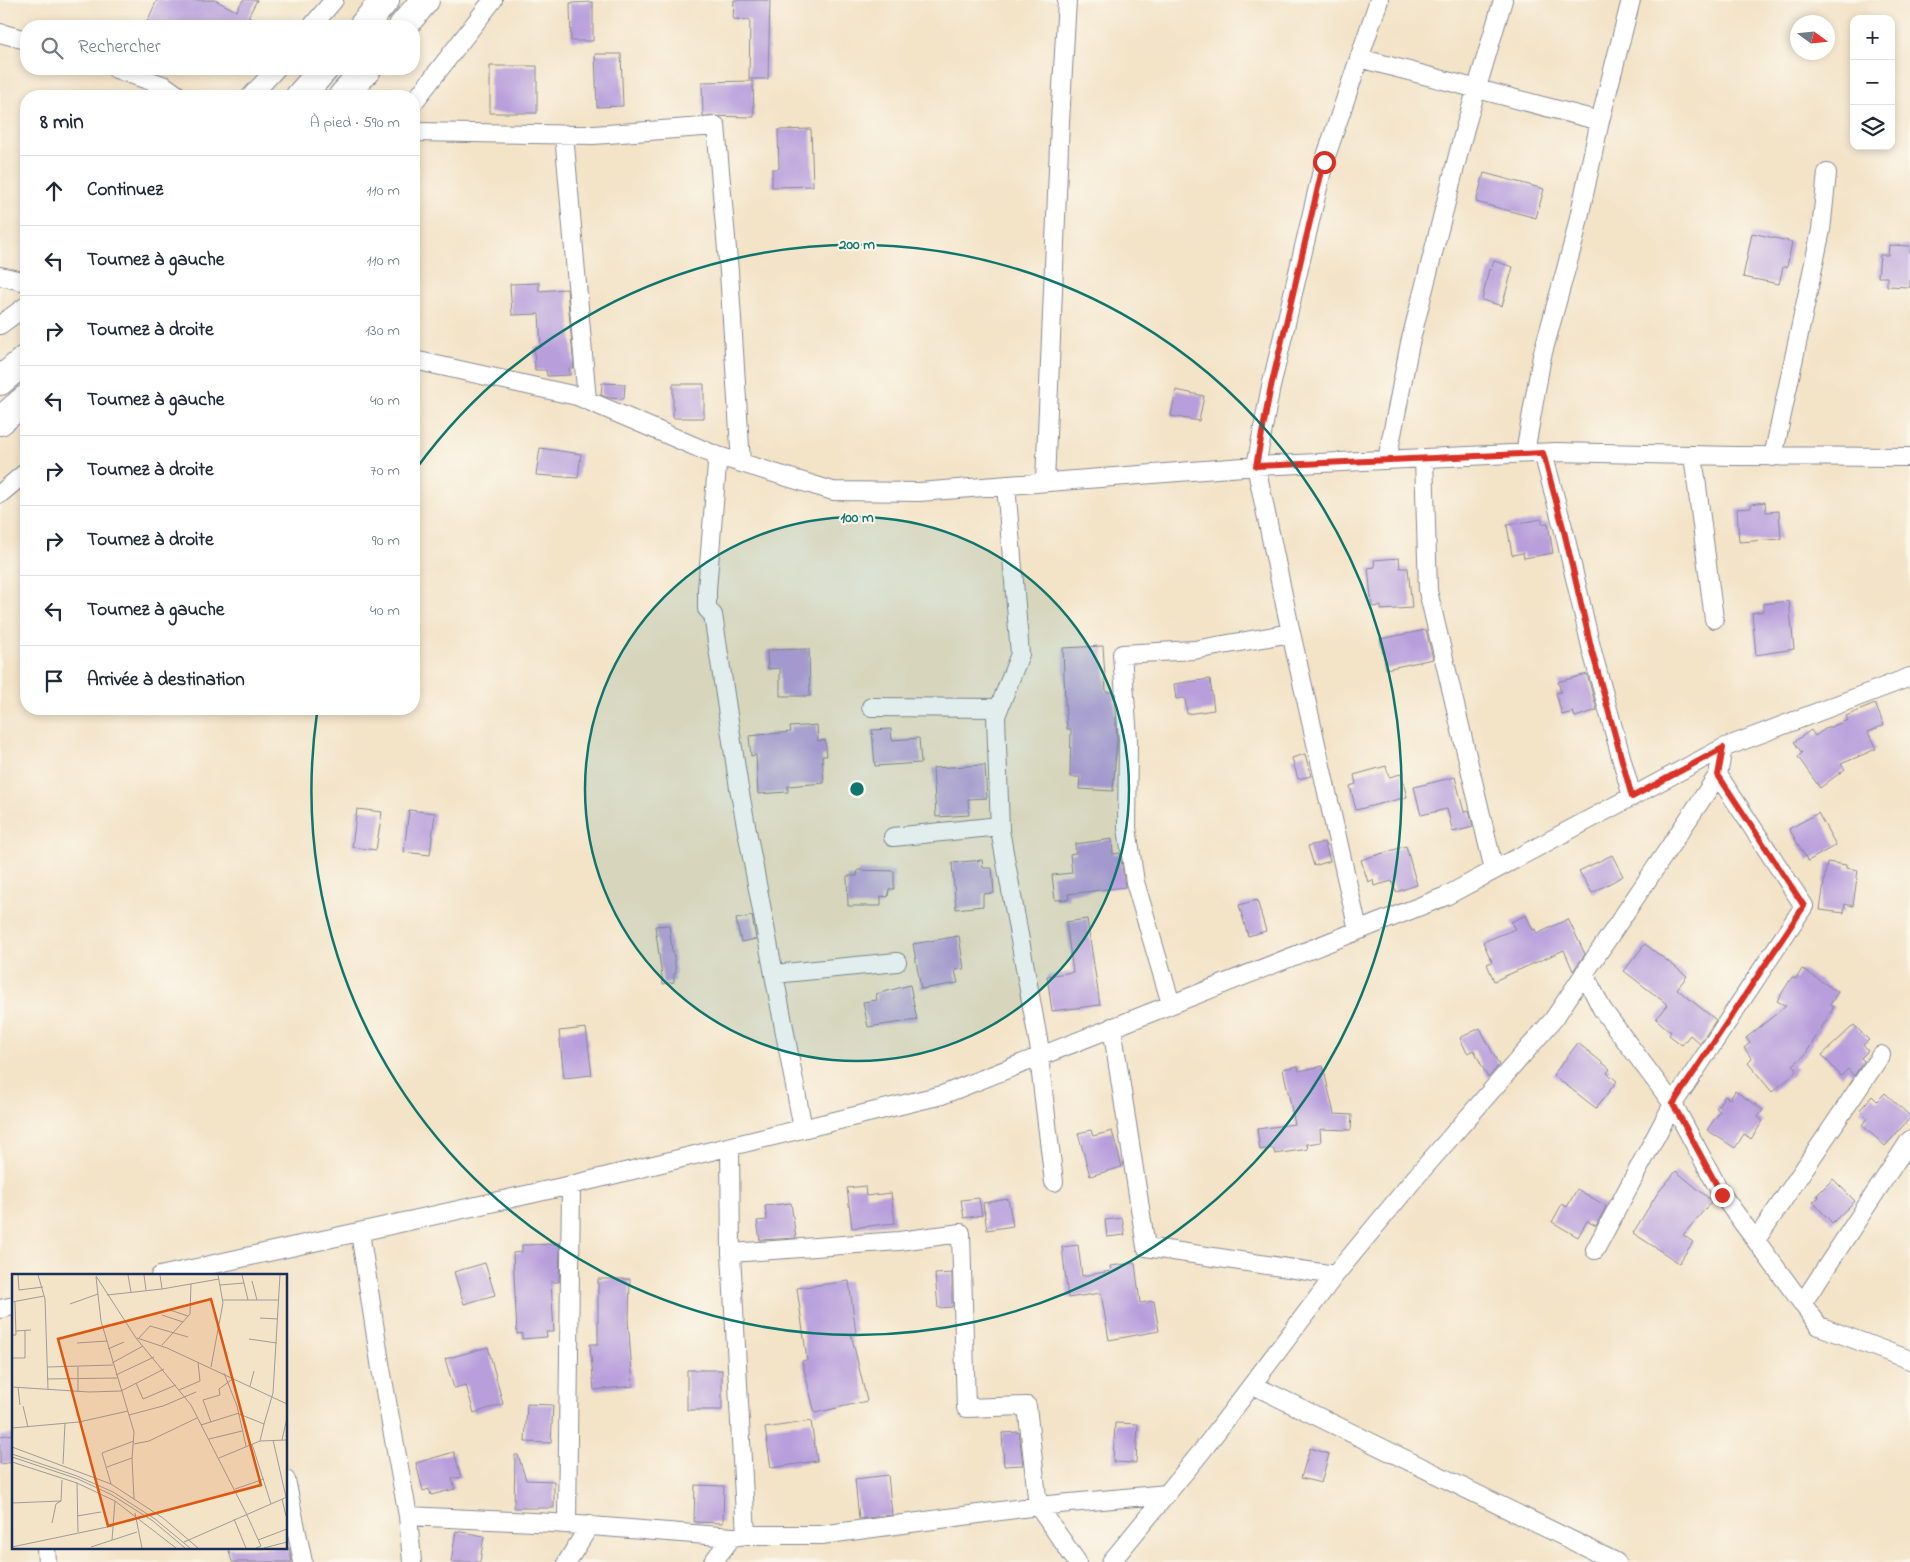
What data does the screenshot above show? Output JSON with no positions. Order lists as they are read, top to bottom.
{
  "north": "right",
  "page": {
    "map_buttons": ["+", "−"],
    "search": "Rechercher",
    "heading": ["8 min", "À pied · 590 m"],
    "list": [
      ["Continuez", "110 m"],
      ["Tournez à gauche", "110 m"],
      ["Tournez à droite", "130 m"],
      ["Tournez à gauche", "40 m"],
      ["Tournez à droite", "70 m"],
      ["Tournez à droite", "90 m"],
      ["Tournez à gauche", "40 m"],
      "Arrivée à destination"
    ]
  },
  "rings": ["200 m", "100 m"]
}
